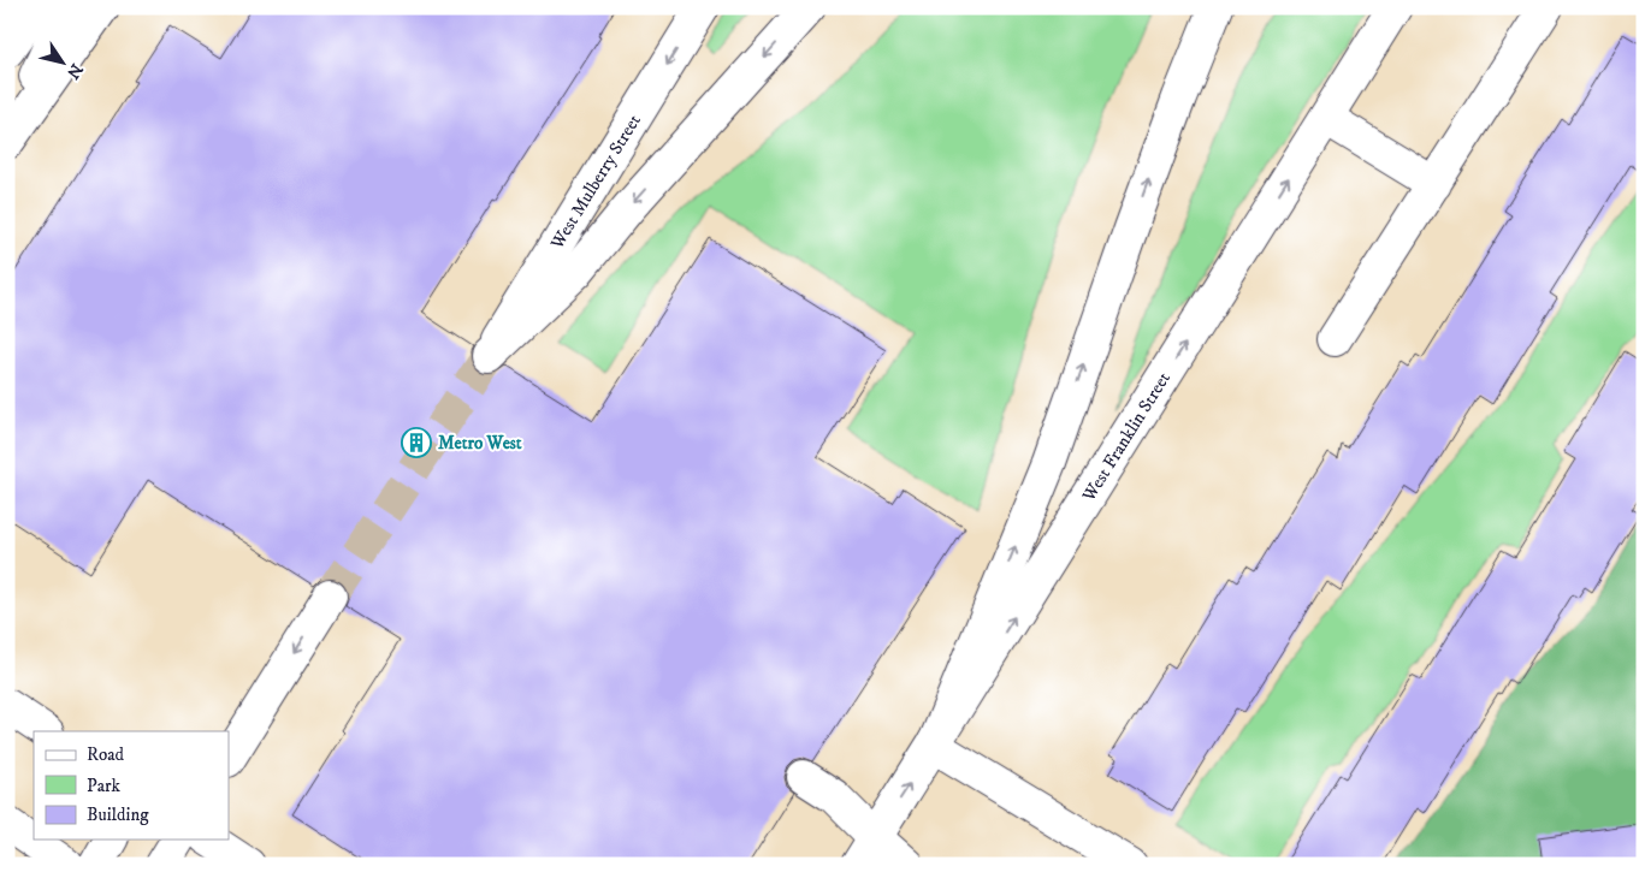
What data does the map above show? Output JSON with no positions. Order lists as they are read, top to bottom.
{
  "streets": {
    "main road": ["West Mulberry Street", "West Franklin Street"]
  },
  "places": {
    "building": ["Metro West"]
  },
  "legend": ["Road", "Park", "Building"],
  "north": "bottom right"
}
